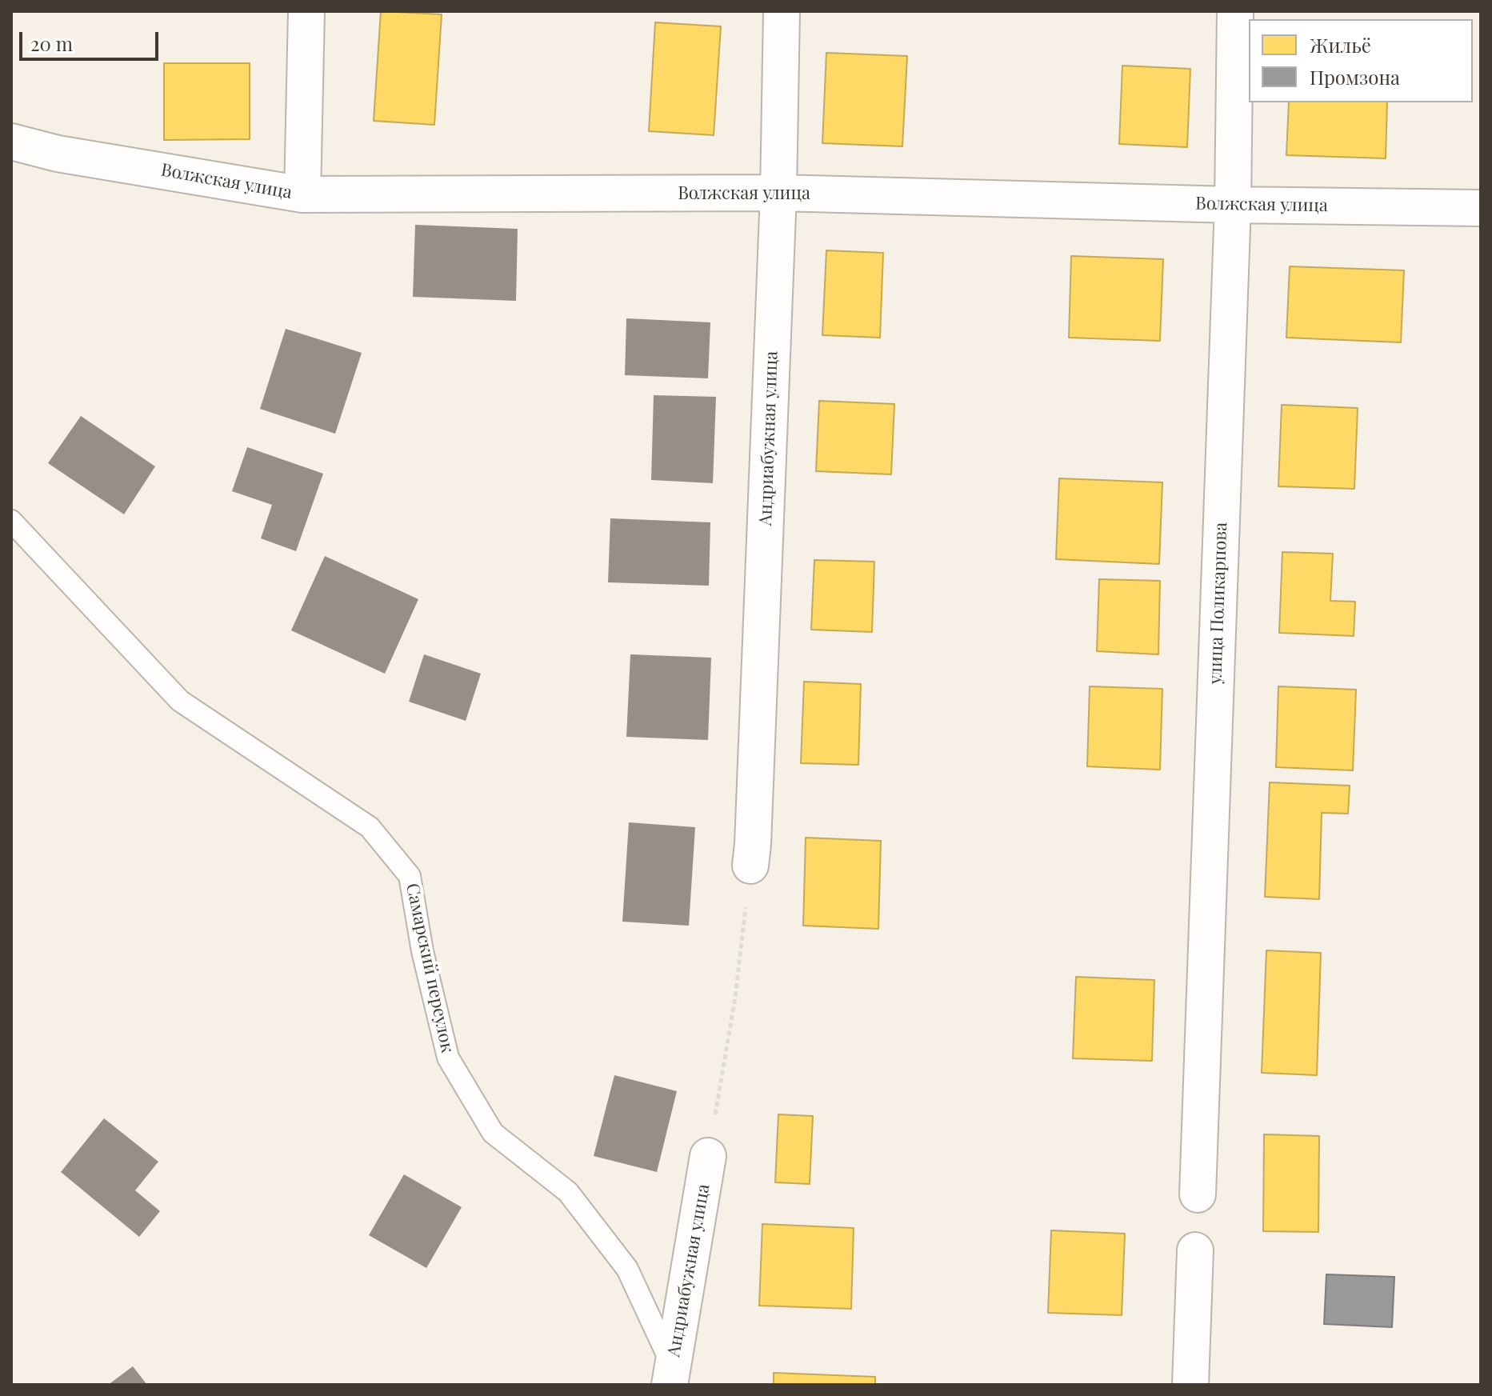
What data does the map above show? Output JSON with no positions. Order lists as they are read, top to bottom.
{
  "streets": {
    "street": ["Волжская улица", "Андриабужная улица", "улица Поликарпова"],
    "lane": ["Самарский переулок"]
  },
  "crossings": [
    ["Волжская улица", "Андриабужная улица"],
    ["Волжская улица", "улица Поликарпова"],
    ["Андриабужная улица", "Самарский переулок"]
  ],
  "legend": ["Жильё", "Промзона"],
  "scale_bar": "20 m"
}
